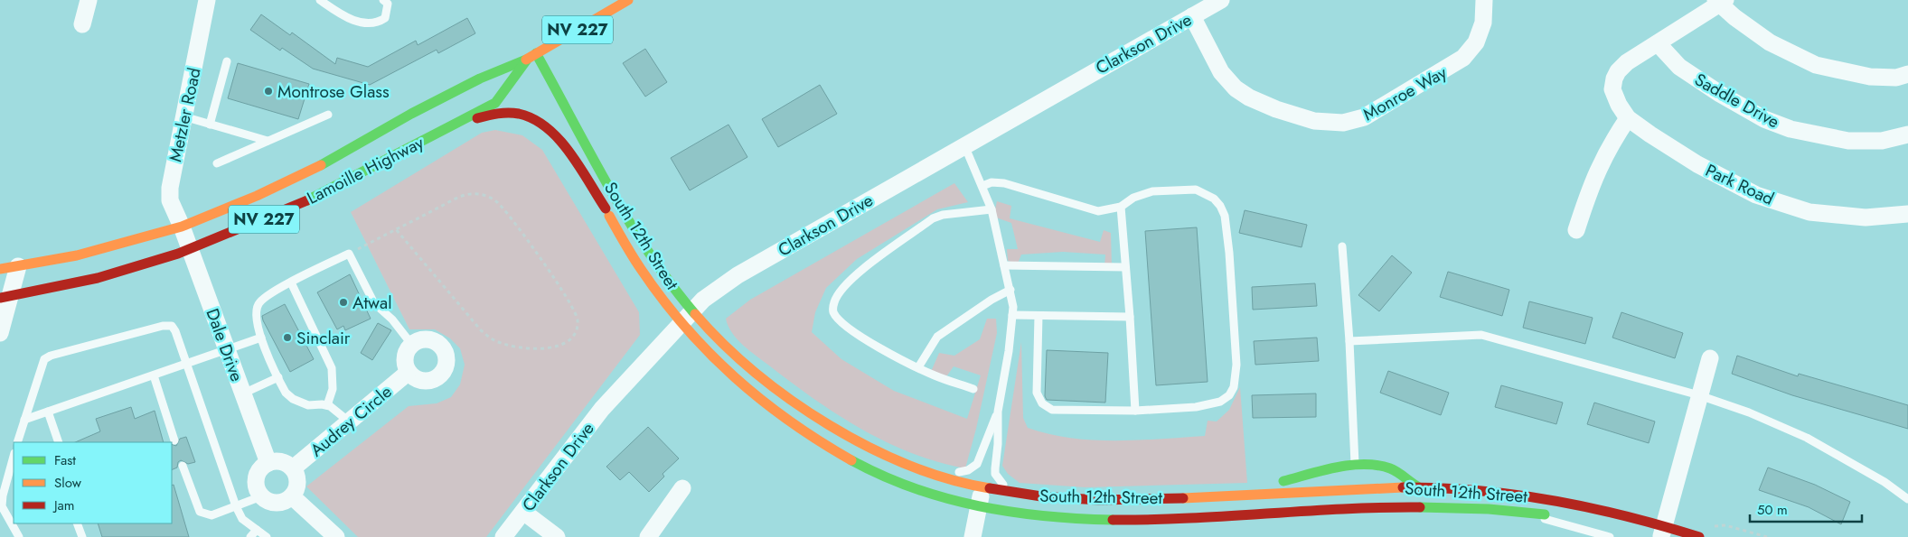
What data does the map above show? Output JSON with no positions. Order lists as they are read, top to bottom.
{
  "streets": {
    "main road": ["NV 227", "Lamoille Highway", "South 12th Street"],
    "street": [
      "Clarkson Drive",
      "Monroe Way",
      "Saddle Drive",
      "Metzler Road",
      "Park Road",
      "Dale Drive",
      "Audrey Circle"
    ]
  },
  "crossings": [
    ["Clarkson Drive", "Monroe Way"],
    ["Clarkson Drive", "South 12th Street"],
    ["Saddle Drive", "Park Road"],
    ["Metzler Road", "Lamoille Highway"],
    ["Metzler Road", "Dale Drive"],
    ["Lamoille Highway", "South 12th Street"],
    ["Lamoille Highway", "Dale Drive"],
    ["Dale Drive", "Audrey Circle"]
  ],
  "places": ["Montrose Glass", "Atwal", "Sinclair"],
  "legend": ["Fast", "Slow", "Jam"],
  "scale_bar": "50 m"
}
